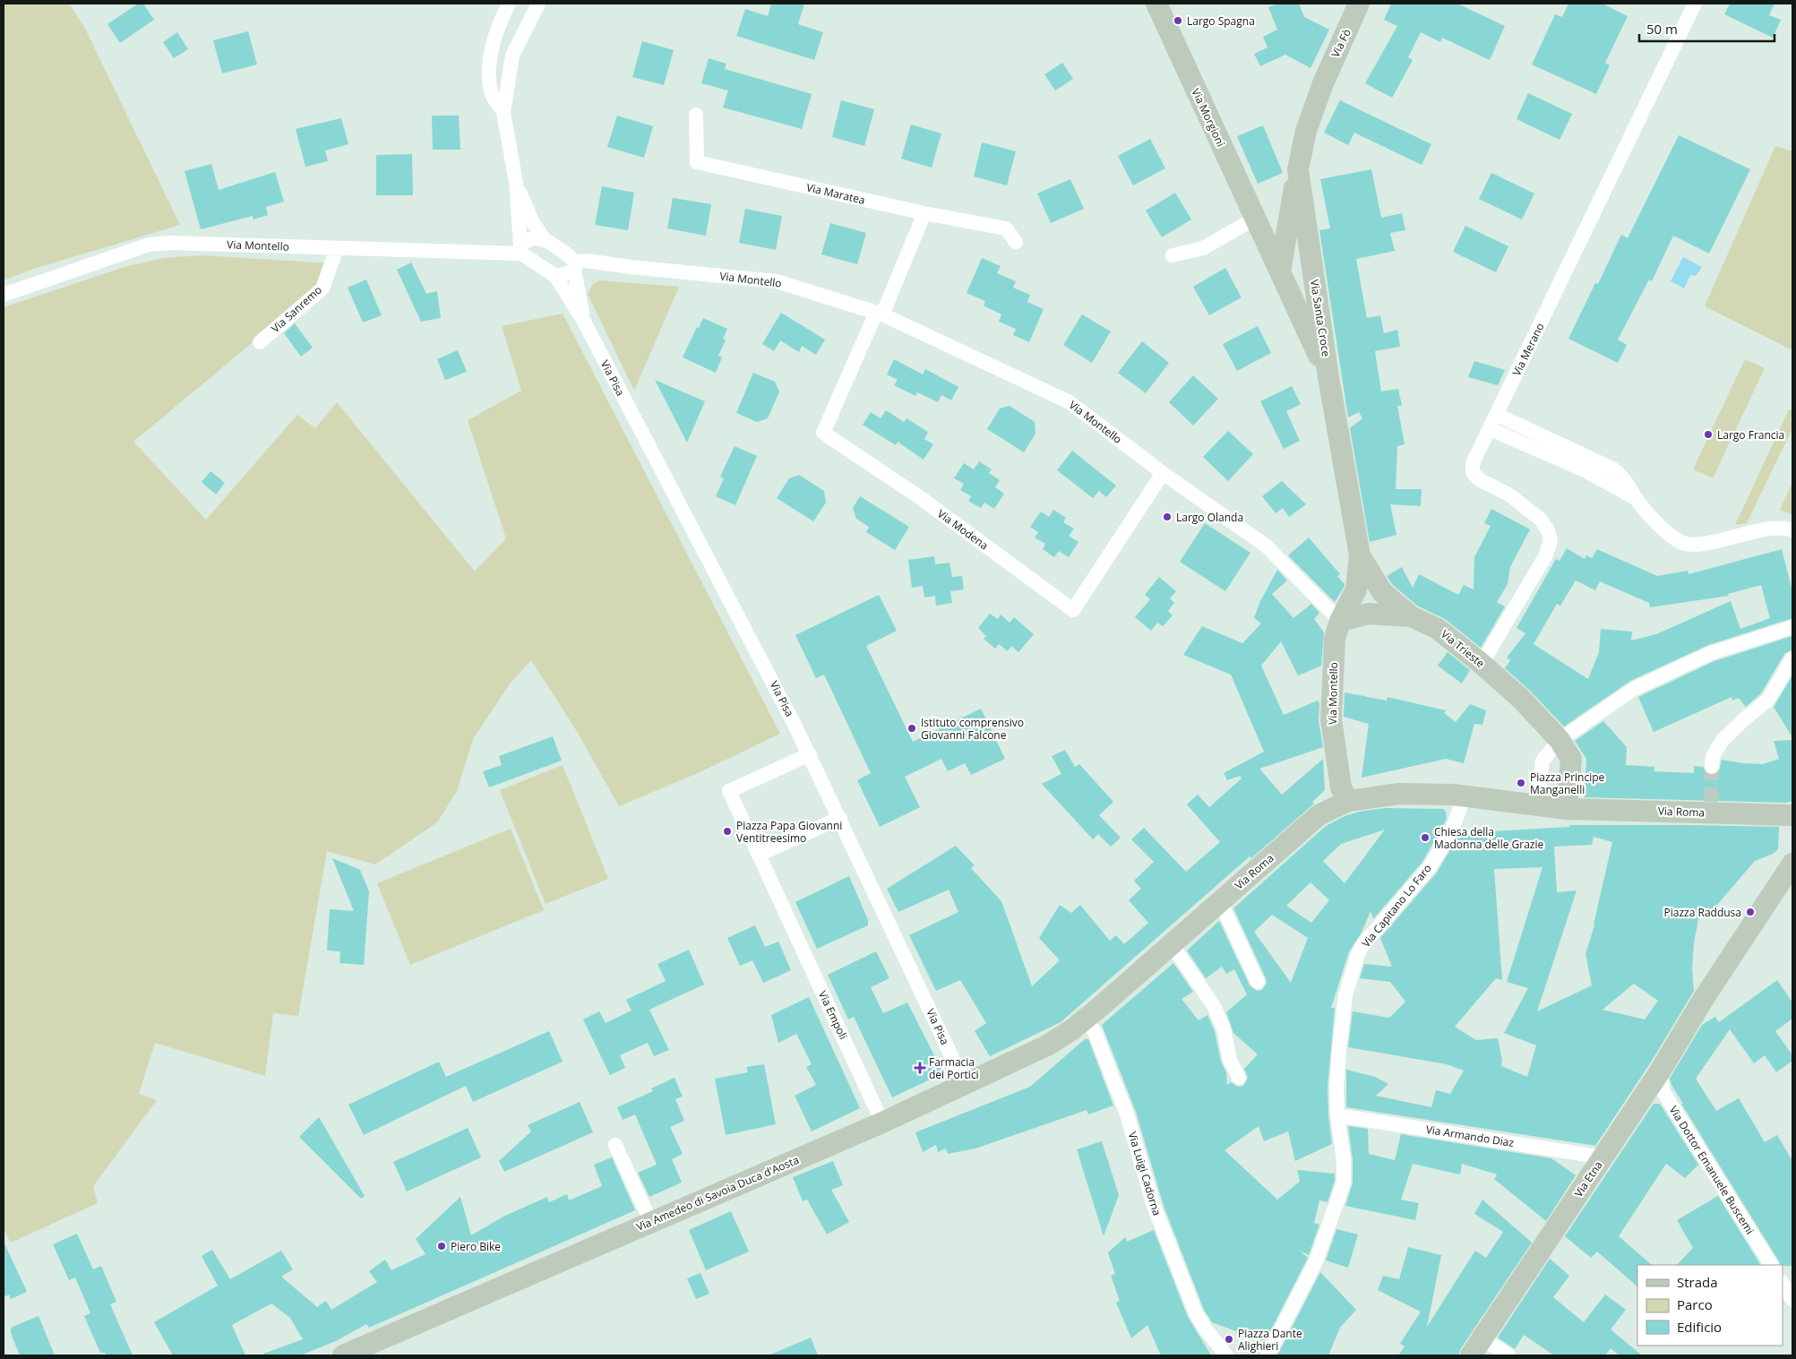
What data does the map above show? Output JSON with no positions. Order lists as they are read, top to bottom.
{
  "streets": {
    "street": [
      "Via Fò",
      "Via Morgioni",
      "Via Maratea",
      "Via Montello",
      "Via Sanremo",
      "Via Santa Croce",
      "Via Merano",
      "Via Pisa",
      "Via Modena",
      "Via Trieste",
      "Via Roma",
      "Via Capitano Lo Faro",
      "Via Empoli",
      "Via Armando Diaz",
      "Via Dottor Emanuele Buscemi",
      "Via Luigi Cadorna",
      "Via Etna",
      "Via Amedeo di Savoia Duca d'Aosta"
    ]
  },
  "crossings": [
    ["Via Fò", "Via Santa Croce"],
    ["Via Morgioni", "Via Santa Croce"],
    ["Via Montello", "Via Sanremo"],
    ["Via Montello", "Via Pisa"],
    ["Via Montello", "Via Modena"],
    ["Via Montello", "Via Trieste"],
    ["Via Montello", "Via Roma"],
    ["Via Merano", "Via Trieste"],
    ["Via Pisa", "Via Empoli"],
    ["Via Pisa", "Via Amedeo di Savoia Duca d'Aosta"],
    ["Via Trieste", "Via Roma"],
    ["Via Roma", "Via Capitano Lo Faro"],
    ["Via Roma", "Via Luigi Cadorna"],
    ["Via Roma", "Via Amedeo di Savoia Duca d'Aosta"],
    ["Via Capitano Lo Faro", "Via Armando Diaz"],
    ["Via Empoli", "Via Amedeo di Savoia Duca d'Aosta"],
    ["Via Armando Diaz", "Via Etna"],
    ["Via Dottor Emanuele Buscemi", "Via Etna"],
    ["Via Luigi Cadorna", "Via Amedeo di Savoia Duca d'Aosta"]
  ],
  "places": {
    "other": [
      "Largo Spagna",
      "Largo Francia",
      "Largo Olanda",
      "Istituto comprensivo Giovanni Falcone",
      "Piazza Principe Manganelli",
      "Piazza Papa Giovanni Ventitreesimo",
      "Chiesa della Madonna delle Grazie",
      "Piazza Raddusa",
      "Piero Bike",
      "Piazza Dante Alighieri"
    ],
    "health": ["Farmacia dei Portici"]
  },
  "legend": ["Strada", "Parco", "Edificio"],
  "scale_bar": "50 m"
}
